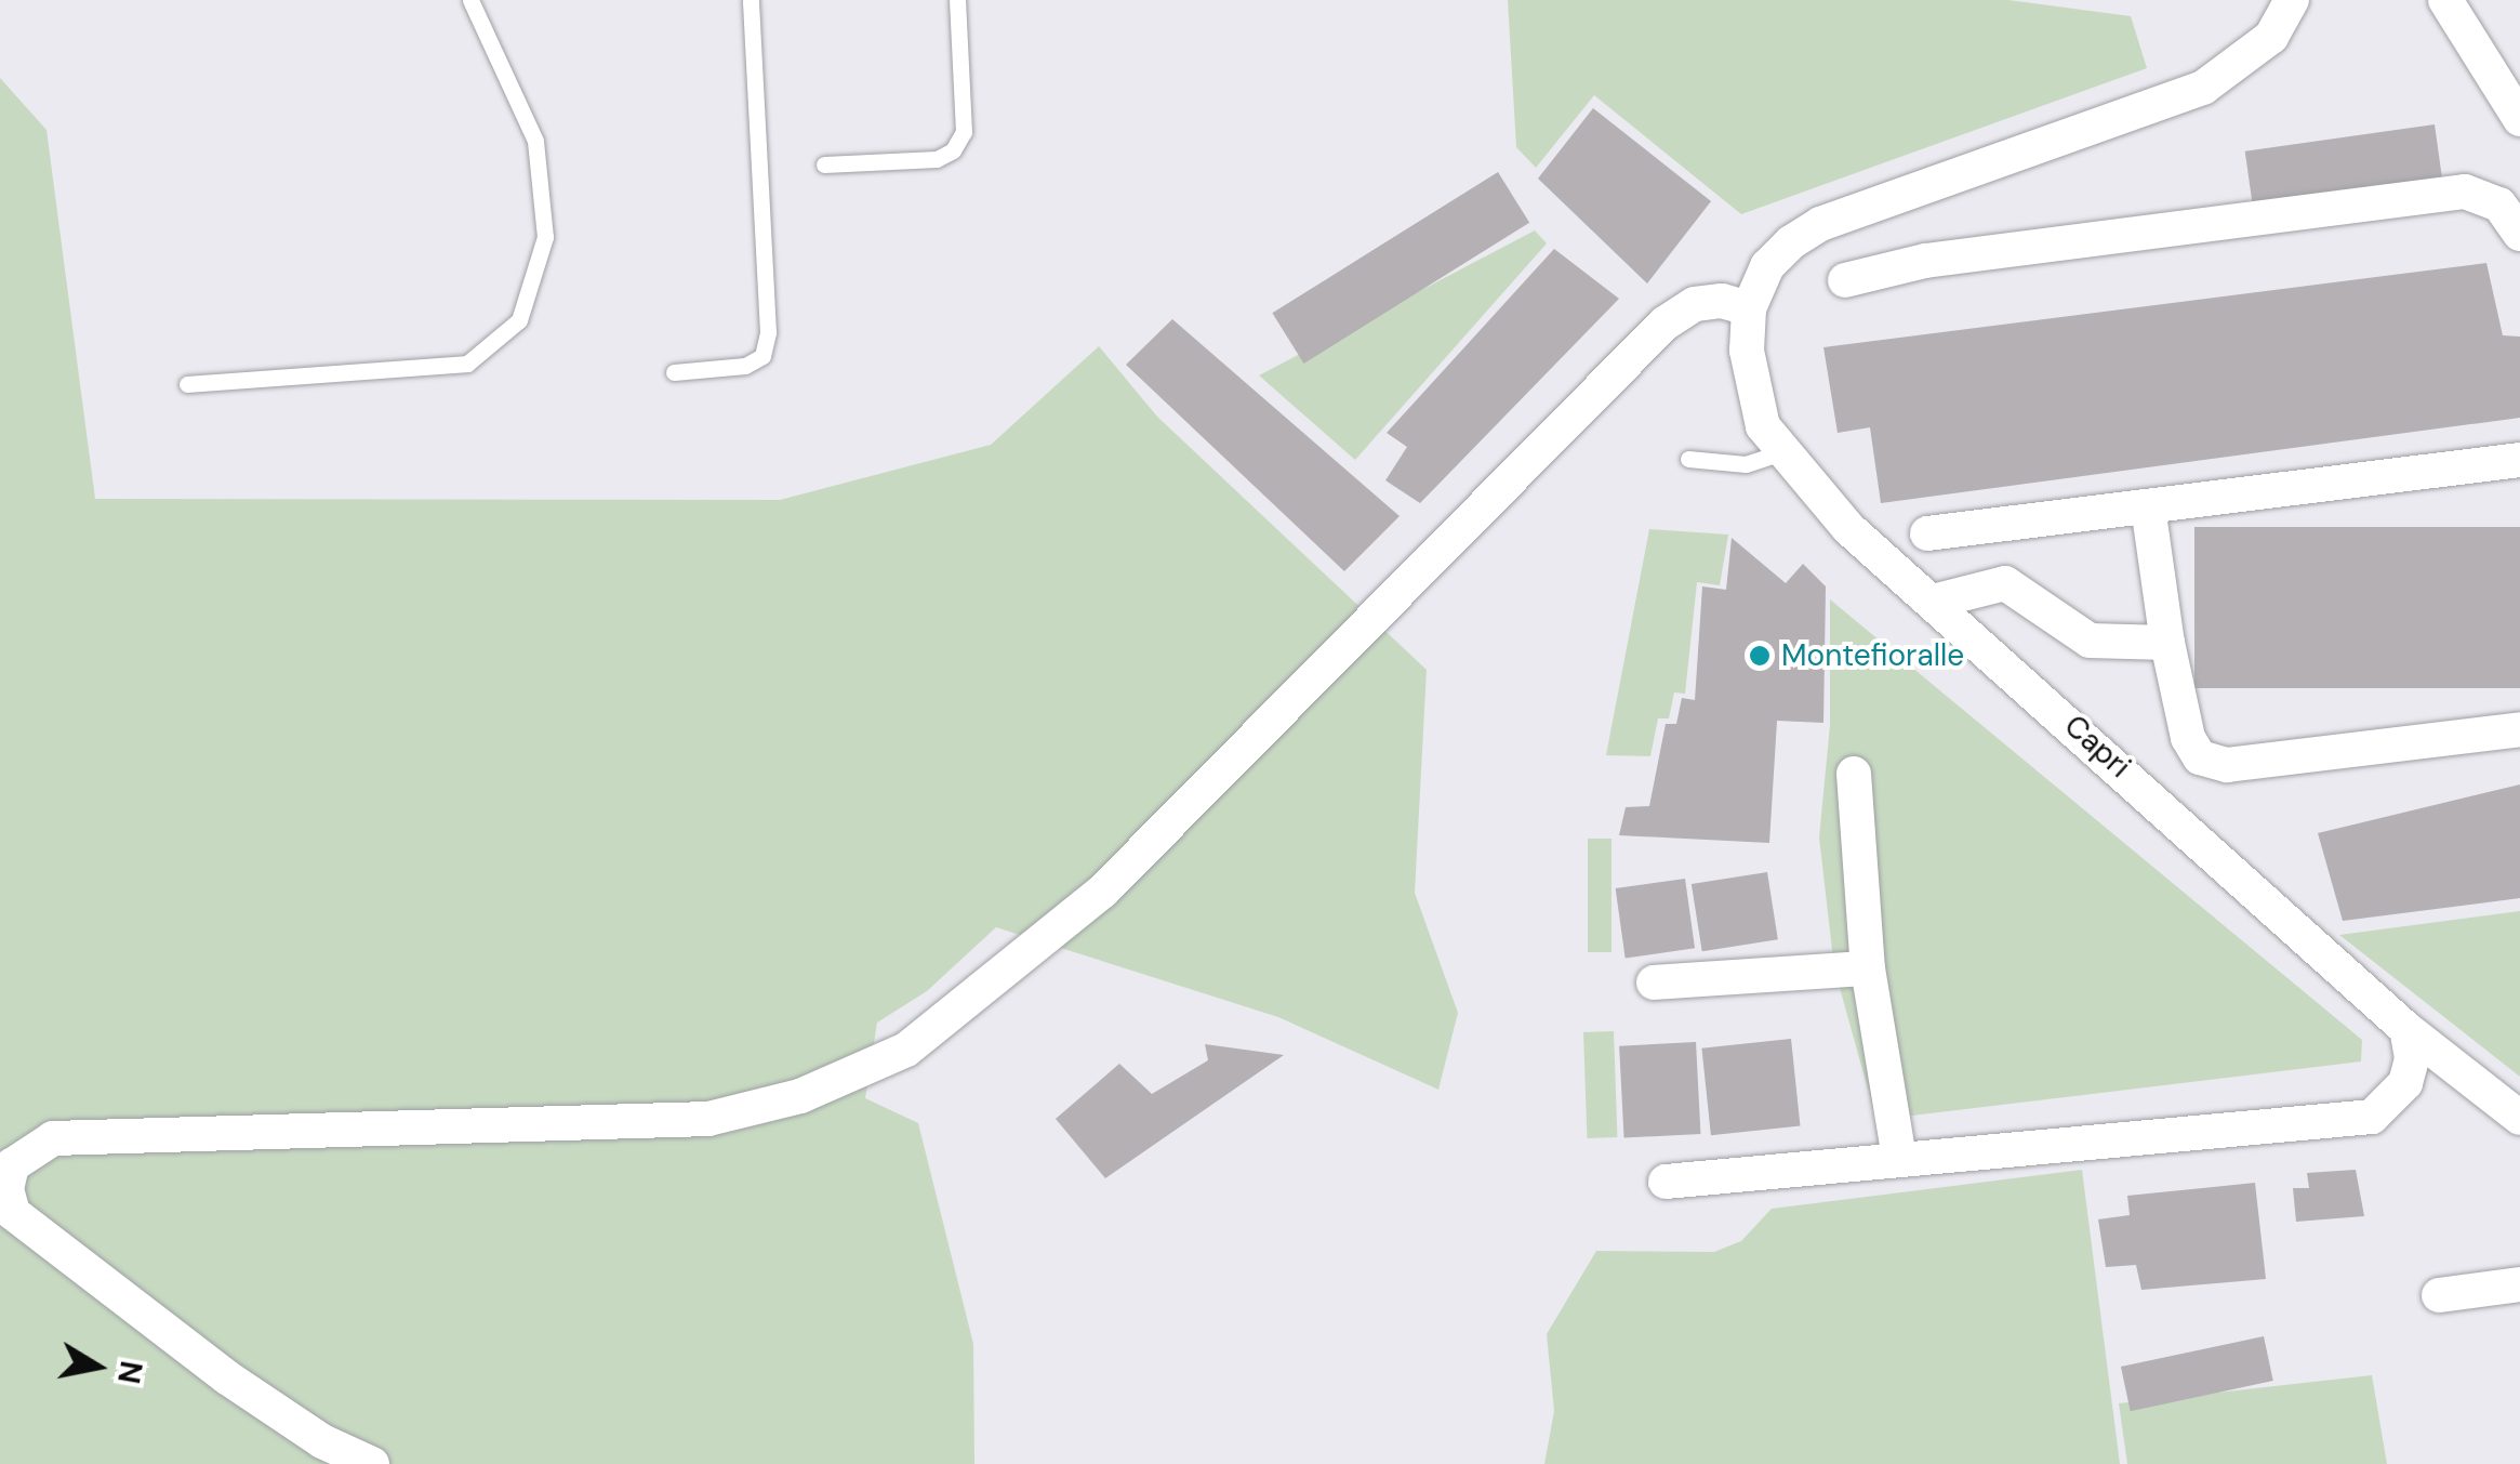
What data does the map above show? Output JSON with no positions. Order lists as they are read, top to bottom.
{
  "streets": {
    "street": ["Capri"]
  },
  "places": ["Montefioralle"],
  "north": "right"
}
